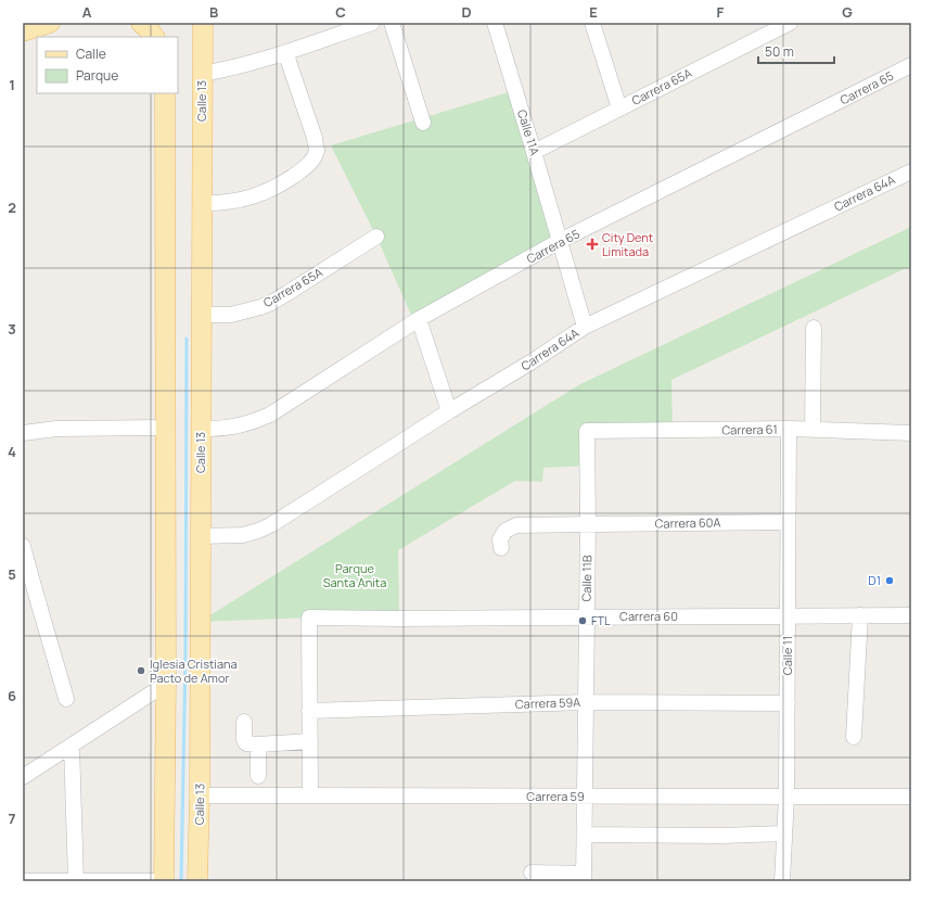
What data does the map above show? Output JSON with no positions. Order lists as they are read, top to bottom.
{
  "streets": {
    "main road": ["Calle 13"],
    "street": [
      "Carrera 65A",
      "Carrera 65",
      "Calle 11A",
      "Carrera 64A",
      "Carrera 61",
      "Carrera 60A",
      "Calle 11B",
      "Carrera 60",
      "Calle 11",
      "Carrera 59A",
      "Carrera 59"
    ]
  },
  "crossings": [
    ["Carrera 65A", "Calle 13"],
    ["Carrera 65A", "Calle 11A"],
    ["Carrera 65", "Calle 13"],
    ["Carrera 65", "Calle 11A"],
    ["Calle 13", "Carrera 64A"],
    ["Calle 13", "Carrera 59"],
    ["Calle 11A", "Carrera 64A"],
    ["Carrera 61", "Calle 11B"],
    ["Carrera 61", "Calle 11"],
    ["Carrera 60A", "Calle 11B"],
    ["Carrera 60A", "Calle 11"],
    ["Calle 11B", "Carrera 60"],
    ["Calle 11B", "Carrera 59A"],
    ["Calle 11B", "Carrera 59"],
    ["Carrera 60", "Calle 11"],
    ["Carrera 60", "Carrera 59A"],
    ["Calle 11", "Carrera 59A"],
    ["Calle 11", "Carrera 59"]
  ],
  "parks": ["Parque Santa Anita"],
  "places": {
    "health": ["City Dent Limitada"],
    "other": ["D1", "FTL", "Iglesia Cristiana Pacto de Amor"]
  },
  "legend": ["Calle", "Parque"],
  "scale_bar": "50 m",
  "grid": {
    "columns": [
      "A",
      "B",
      "C",
      "D",
      "E",
      "F",
      "G"
    ],
    "rows": [
      "1",
      "2",
      "3",
      "4",
      "5",
      "6",
      "7"
    ]
  }
}
